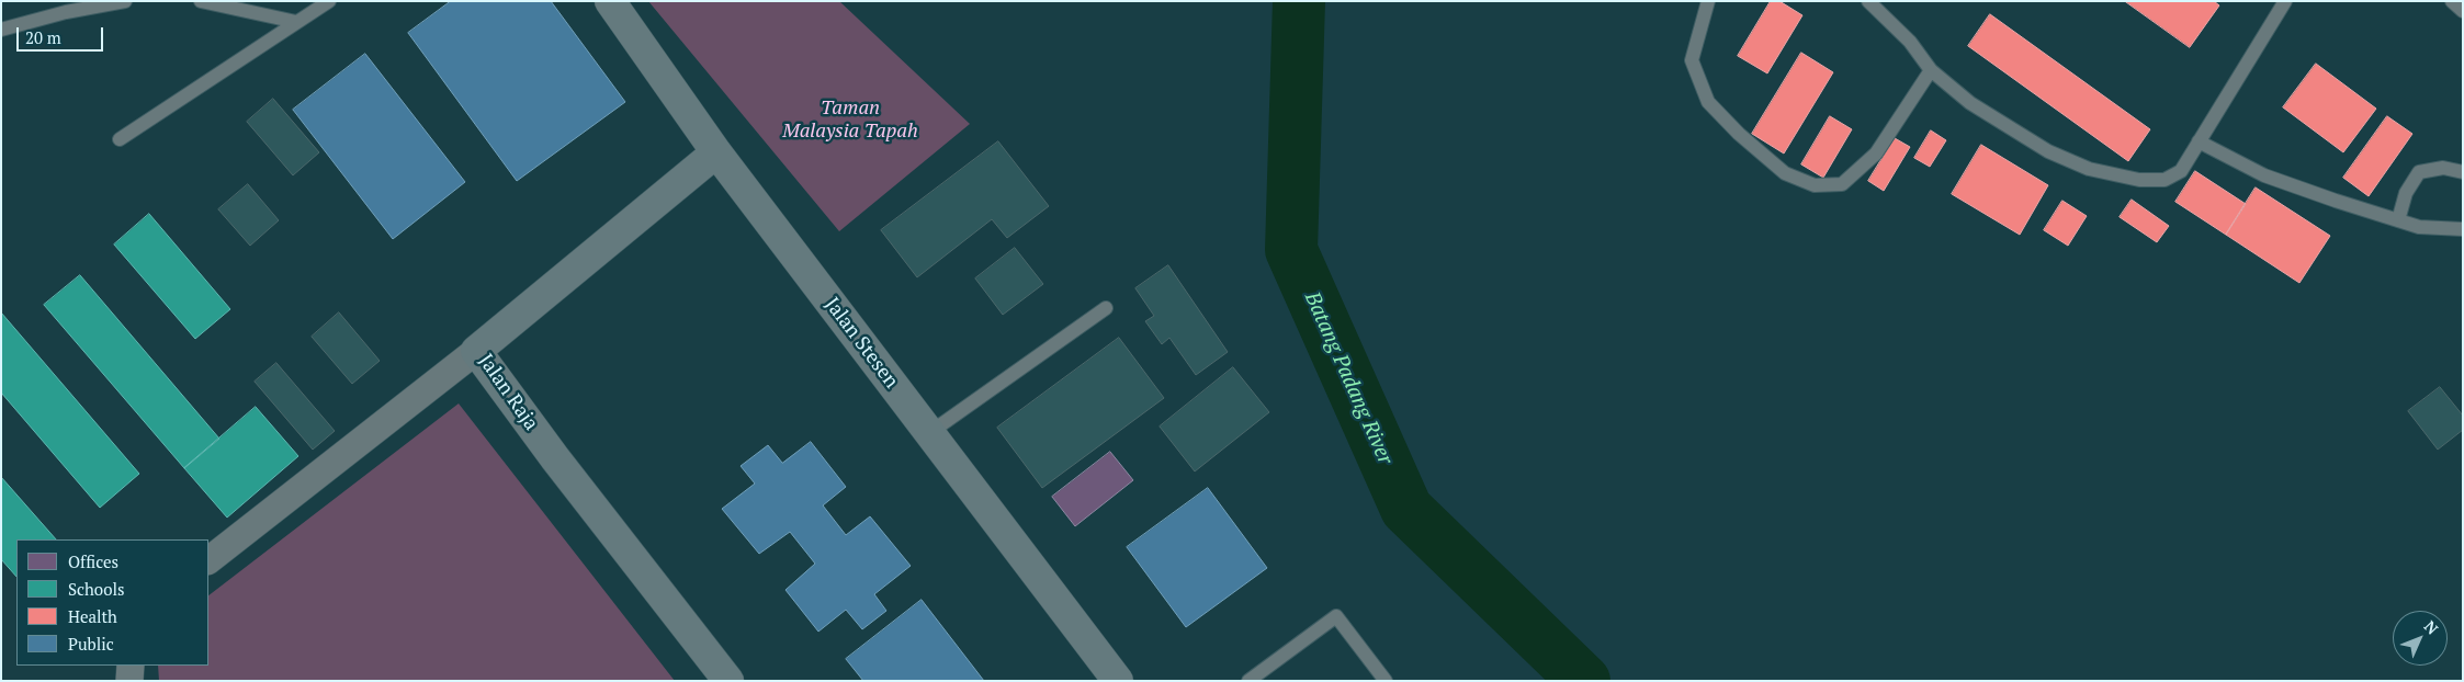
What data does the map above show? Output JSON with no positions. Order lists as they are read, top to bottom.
{
  "streets": {
    "main road": ["Jalan Stesen", "Jalan Raja"]
  },
  "crossings": [
    ["Jalan Stesen", "Jalan Raja"]
  ],
  "water": ["Batang Padang River"],
  "parks": ["Taman Malaysia Tapah"],
  "legend": [
    "Offices",
    "Schools",
    "Health",
    "Public"
  ],
  "scale_bar": "20 m",
  "north": "top right"
}
